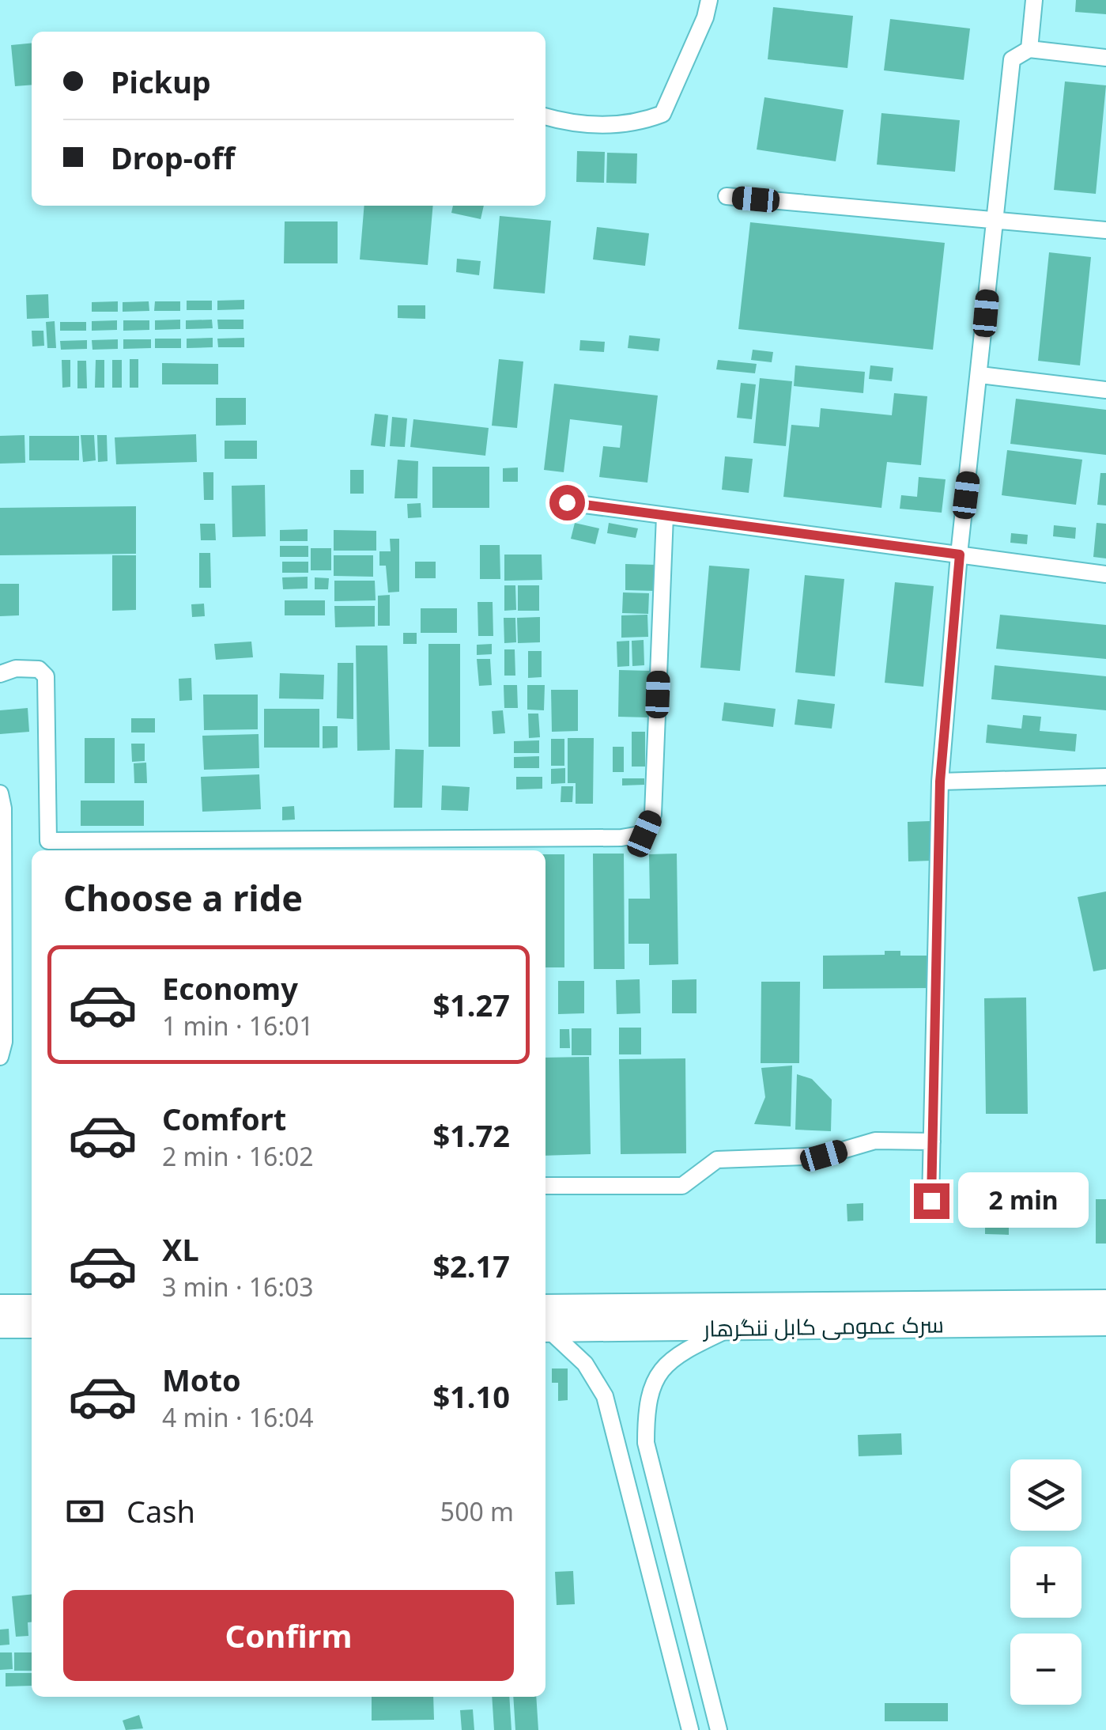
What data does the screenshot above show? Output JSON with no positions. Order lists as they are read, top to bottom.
{
  "streets": {
    "highway": ["سرک عمومی کابل ننگرهار"]
  },
  "page": {
    "banner": ["Pickup", "Drop-off"],
    "heading": "Choose a ride",
    "list": [
      {
        "name": "Economy",
        "note": "1 min · 16:01",
        "value": "$1.27"
      },
      {
        "name": "Comfort",
        "note": "2 min · 16:02",
        "value": "$1.72"
      },
      {
        "name": "XL",
        "note": "3 min · 16:03",
        "value": "$2.17"
      },
      {
        "name": "Moto",
        "note": "4 min · 16:04",
        "value": "$1.10"
      }
    ],
    "bubble": "2 min",
    "map_buttons": ["+", "−"],
    "pay": ["Cash", "500 m"],
    "buttons": "Confirm"
  }
}
